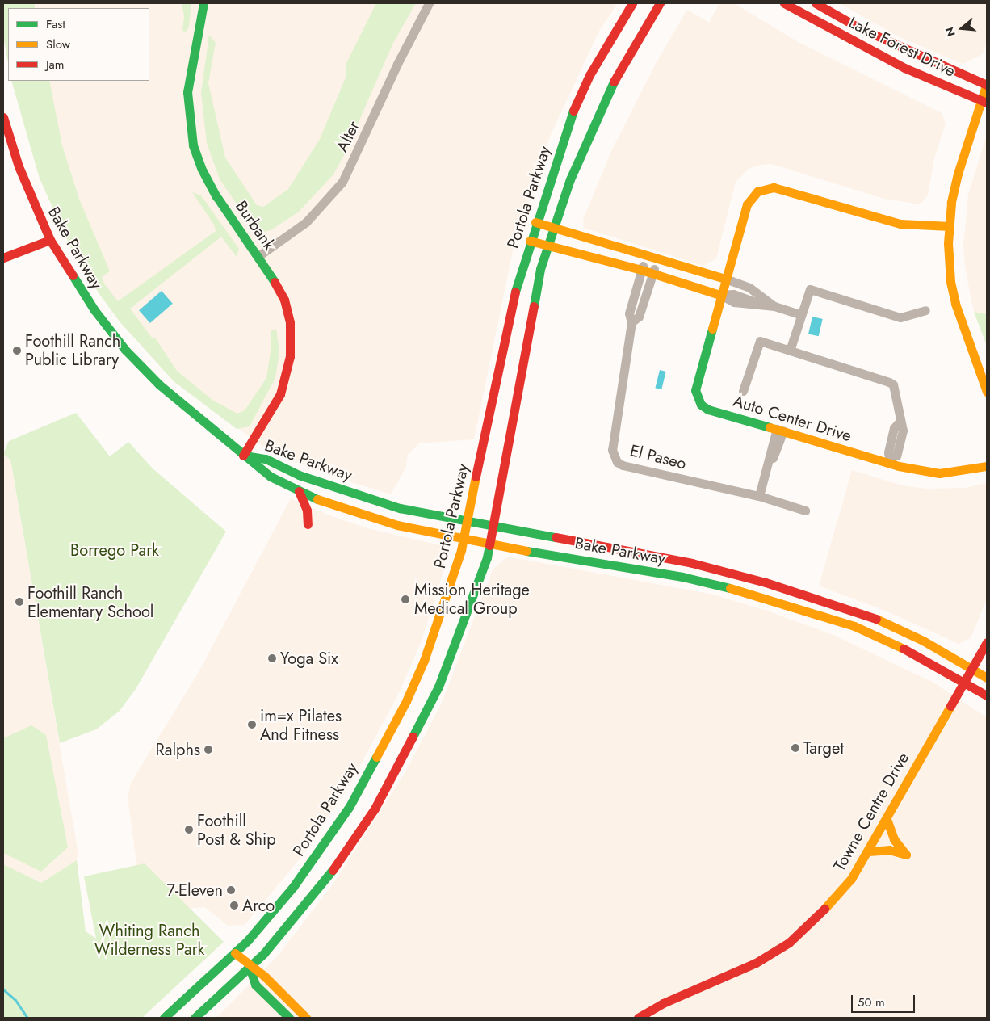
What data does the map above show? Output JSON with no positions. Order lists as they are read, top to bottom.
{
  "streets": {
    "main road": [
      "Lake Forest Drive",
      "Portola Parkway",
      "Burbank",
      "Bake Parkway",
      "Auto Center Drive",
      "Towne Centre Drive"
    ],
    "street": ["Alter", "El Paseo"]
  },
  "crossings": [
    ["Alter", "Burbank"],
    ["Portola Parkway", "Bake Parkway"],
    ["Burbank", "Bake Parkway"],
    ["Bake Parkway", "Towne Centre Drive"]
  ],
  "parks": ["Borrego Park", "Whiting Ranch Wilderness Park"],
  "places": [
    "Foothill Ranch Public Library",
    "Mission Heritage Medical Group",
    "Foothill Ranch Elementary School",
    "Yoga Six",
    "im=x Pilates And Fitness",
    "Target",
    "Ralphs",
    "Foothill Post & Ship",
    "7-Eleven",
    "Arco"
  ],
  "legend": ["Fast", "Slow", "Jam"],
  "scale_bar": "50 m",
  "north": "left"
}
